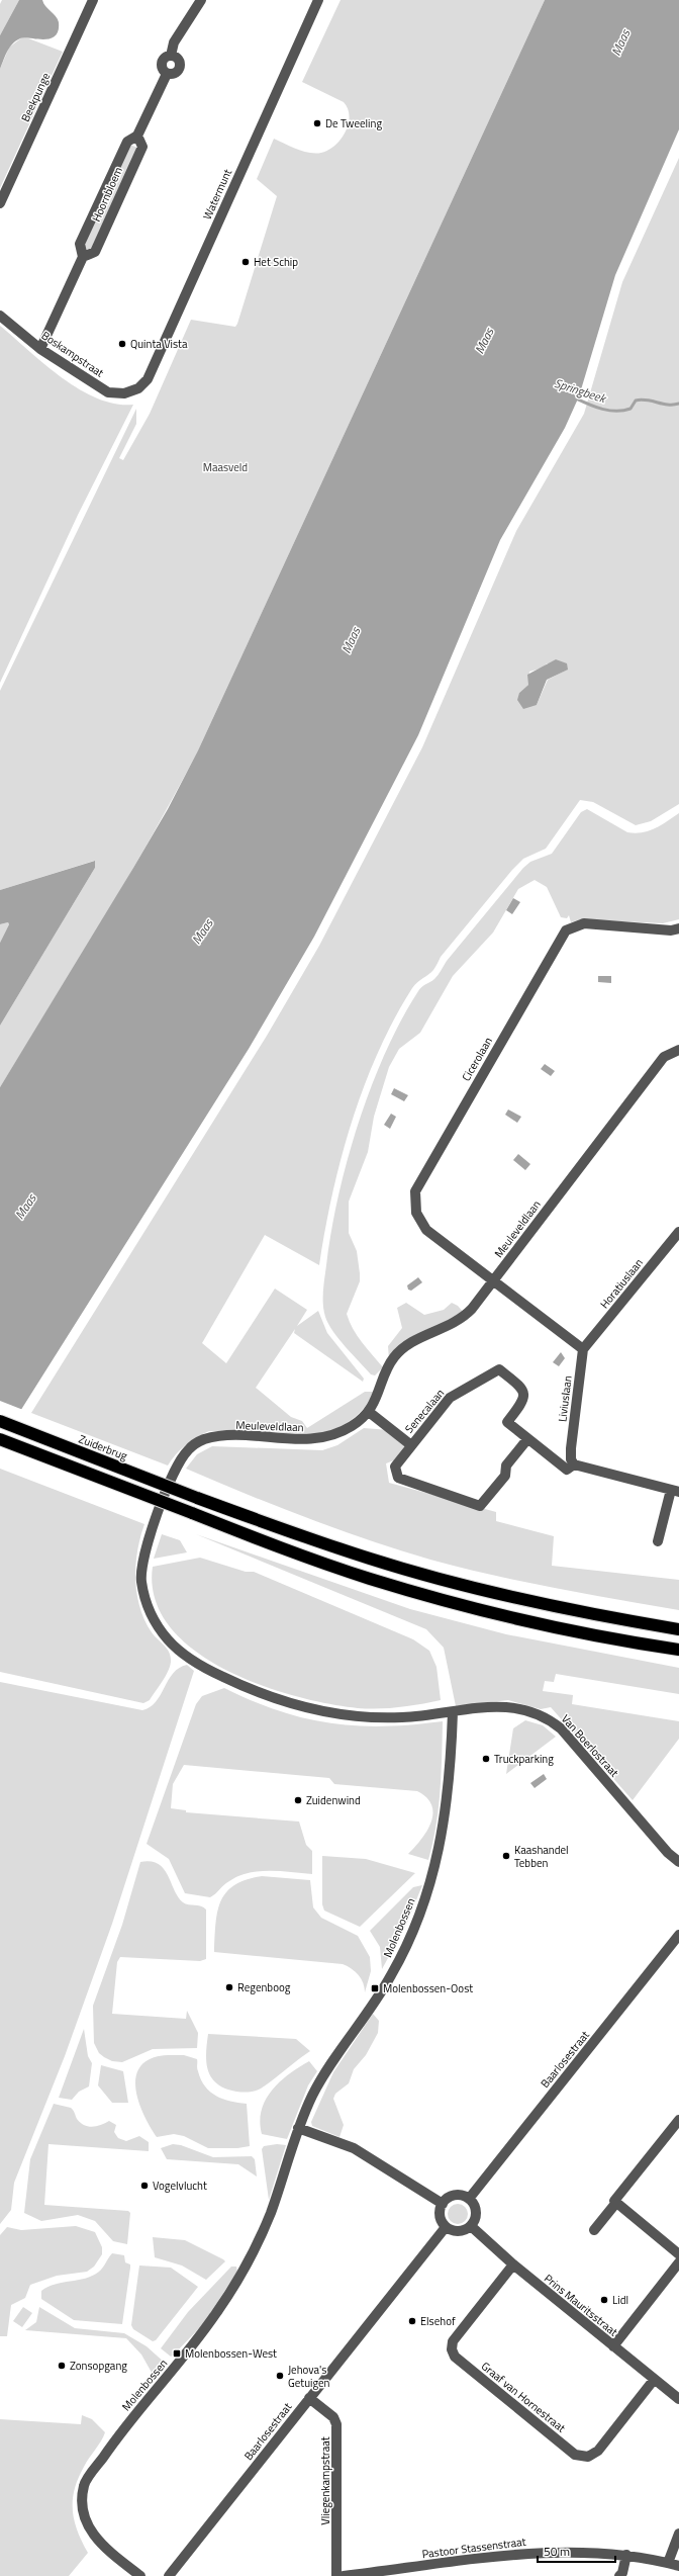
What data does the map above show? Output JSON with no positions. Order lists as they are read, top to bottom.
{
  "streets": {
    "highway": ["Zuiderbrug"],
    "street": [
      "Beekpunge",
      "Hoornbloem",
      "Watermunt",
      "Boskampstraat",
      "Cicerolaan",
      "Meuleveldlaan",
      "Horatiuslaan",
      "Liviuslaan",
      "Senecalaan",
      "Van Boerlostraat",
      "Molenbossen",
      "Baarlosestraat",
      "Prins Mauritsstraat",
      "Graaf van Hornestraat",
      "Vliegenkampstraat",
      "Pastoor Stassenstraat"
    ]
  },
  "crossings": [
    ["Hoornbloem", "Boskampstraat"],
    ["Watermunt", "Boskampstraat"],
    ["Cicerolaan", "Meuleveldlaan"],
    ["Meuleveldlaan", "Senecalaan"],
    ["Meuleveldlaan", "Van Boerlostraat"],
    ["Meuleveldlaan", "Molenbossen"],
    ["Horatiuslaan", "Liviuslaan"],
    ["Liviuslaan", "Senecalaan"],
    ["Van Boerlostraat", "Molenbossen"],
    ["Baarlosestraat", "Prins Mauritsstraat"],
    ["Baarlosestraat", "Vliegenkampstraat"],
    ["Prins Mauritsstraat", "Graaf van Hornestraat"]
  ],
  "water": ["Maas", "Springbeek"],
  "parks": ["Maasveld"],
  "places": {
    "other": [
      "De Tweeling",
      "Het Schip",
      "Quinta Vista",
      "Truckparking",
      "Zuidenwind",
      "Kaashandel Tebben",
      "Regenboog",
      "Vogelvlucht",
      "Lidl",
      "Elsehof",
      "Zonsopgang",
      "Jehova's Getuigen"
    ],
    "transit": ["Molenbossen-Oost", "Molenbossen-West"]
  },
  "scale_bar": "50 m"
}
